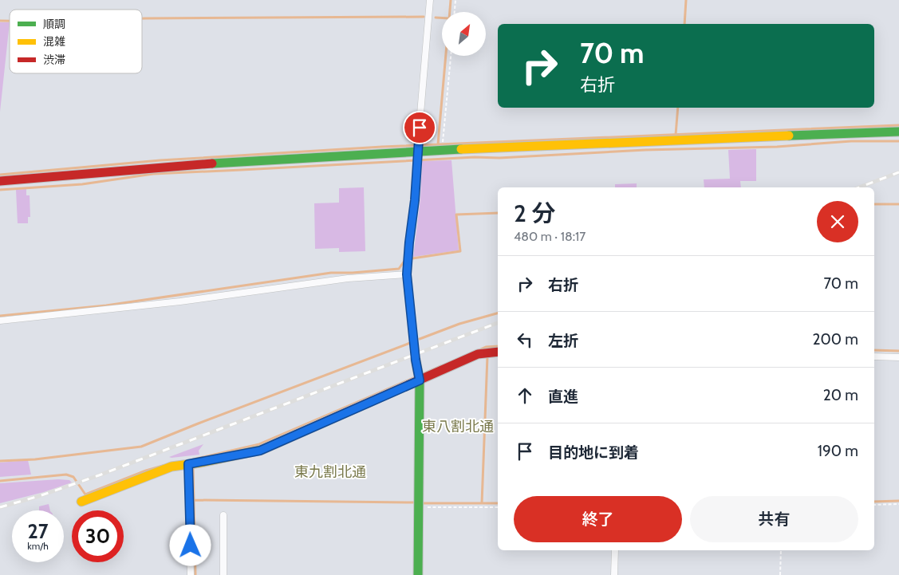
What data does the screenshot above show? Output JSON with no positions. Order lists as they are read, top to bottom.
{
  "districts": ["東八割北通", "東九割北通"],
  "legend": ["順調", "混雑", "渋滞"],
  "north": "top right",
  "page": {
    "turn": ["70 m", "右折"],
    "heading": ["2 分", "480 m · 18:17"],
    "list": [
      {
        "name": "右折",
        "value": "70 m"
      },
      {
        "name": "左折",
        "value": "200 m"
      },
      {
        "name": "直進",
        "value": "20 m"
      },
      {
        "name": "目的地に到着",
        "value": "190 m"
      }
    ],
    "buttons": ["終了", "共有"],
    "speed": "27 km/h",
    "limit": "30"
  }
}
